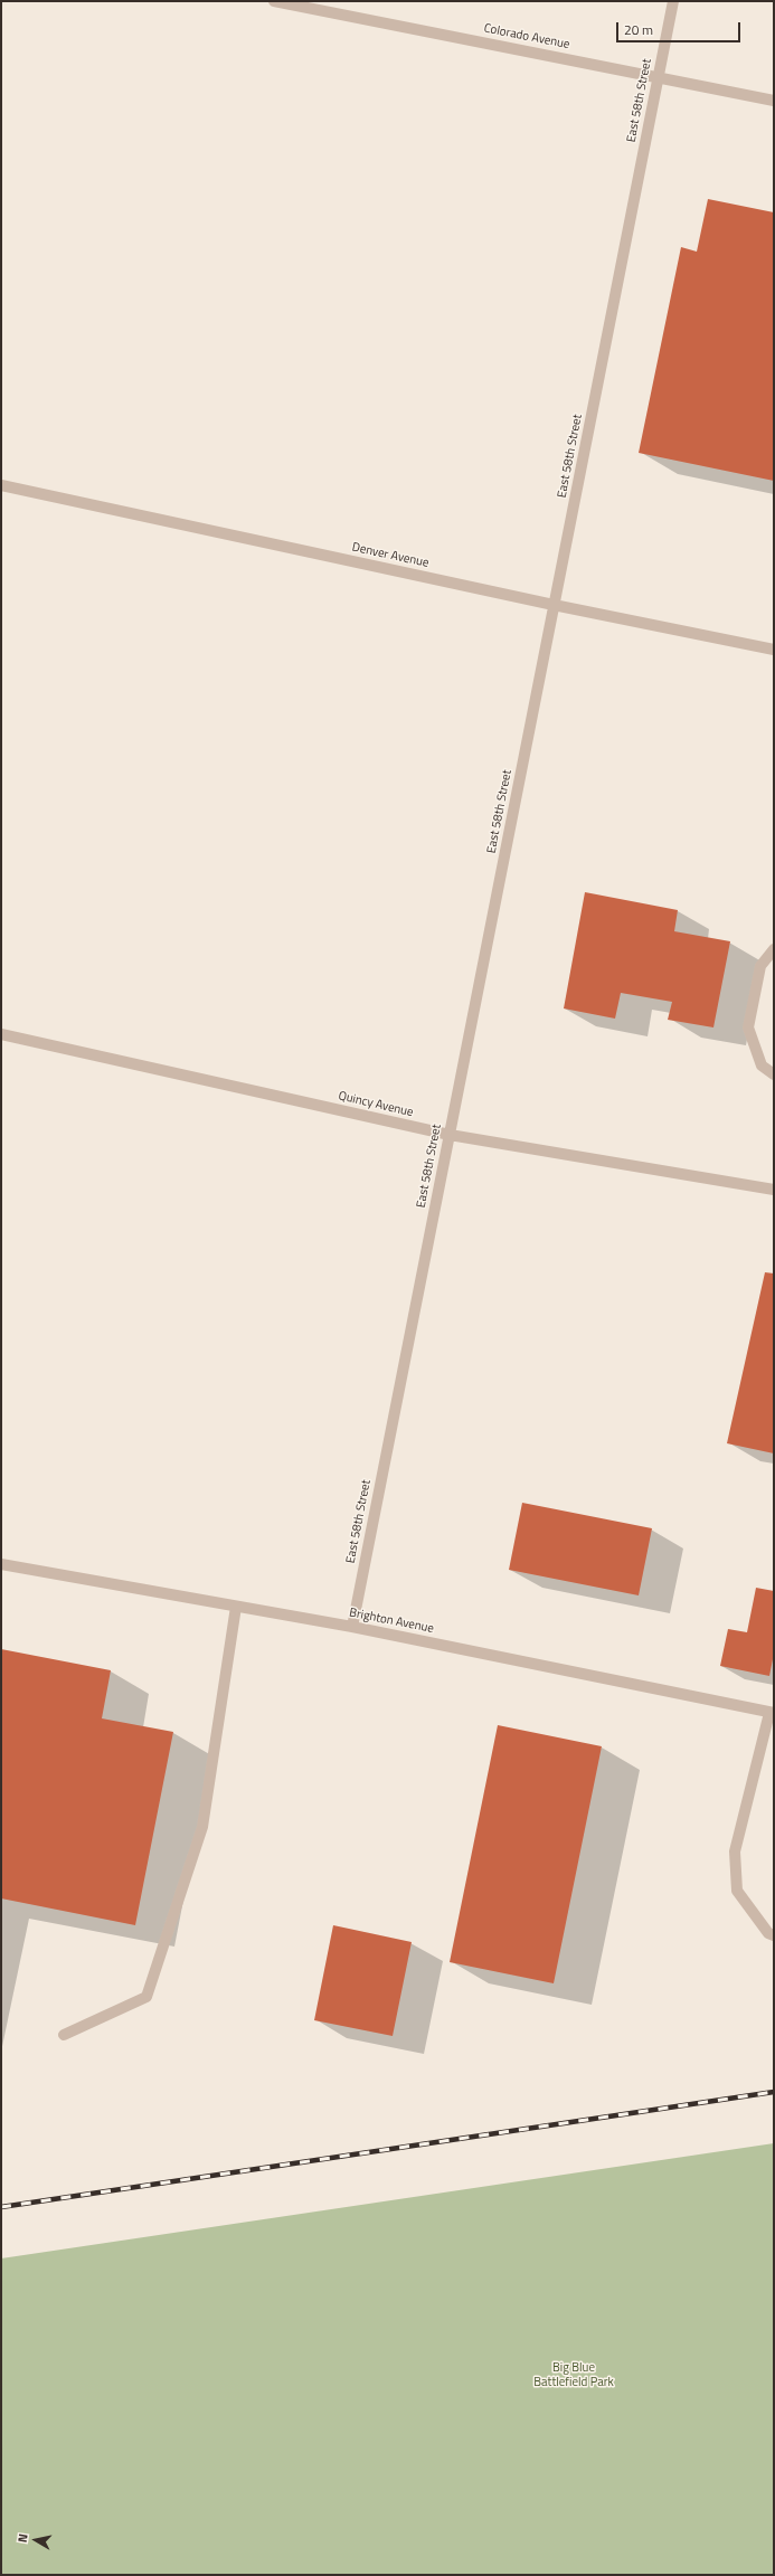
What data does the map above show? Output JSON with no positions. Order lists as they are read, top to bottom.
{
  "streets": {
    "street": [
      "Colorado Avenue",
      "East 58th Street",
      "Denver Avenue",
      "Quincy Avenue",
      "Brighton Avenue"
    ]
  },
  "crossings": [
    ["Colorado Avenue", "East 58th Street"],
    ["East 58th Street", "Denver Avenue"],
    ["East 58th Street", "Quincy Avenue"],
    ["East 58th Street", "Brighton Avenue"]
  ],
  "parks": ["Big Blue Battlefield Park"],
  "scale_bar": "20 m",
  "north": "left"
}
